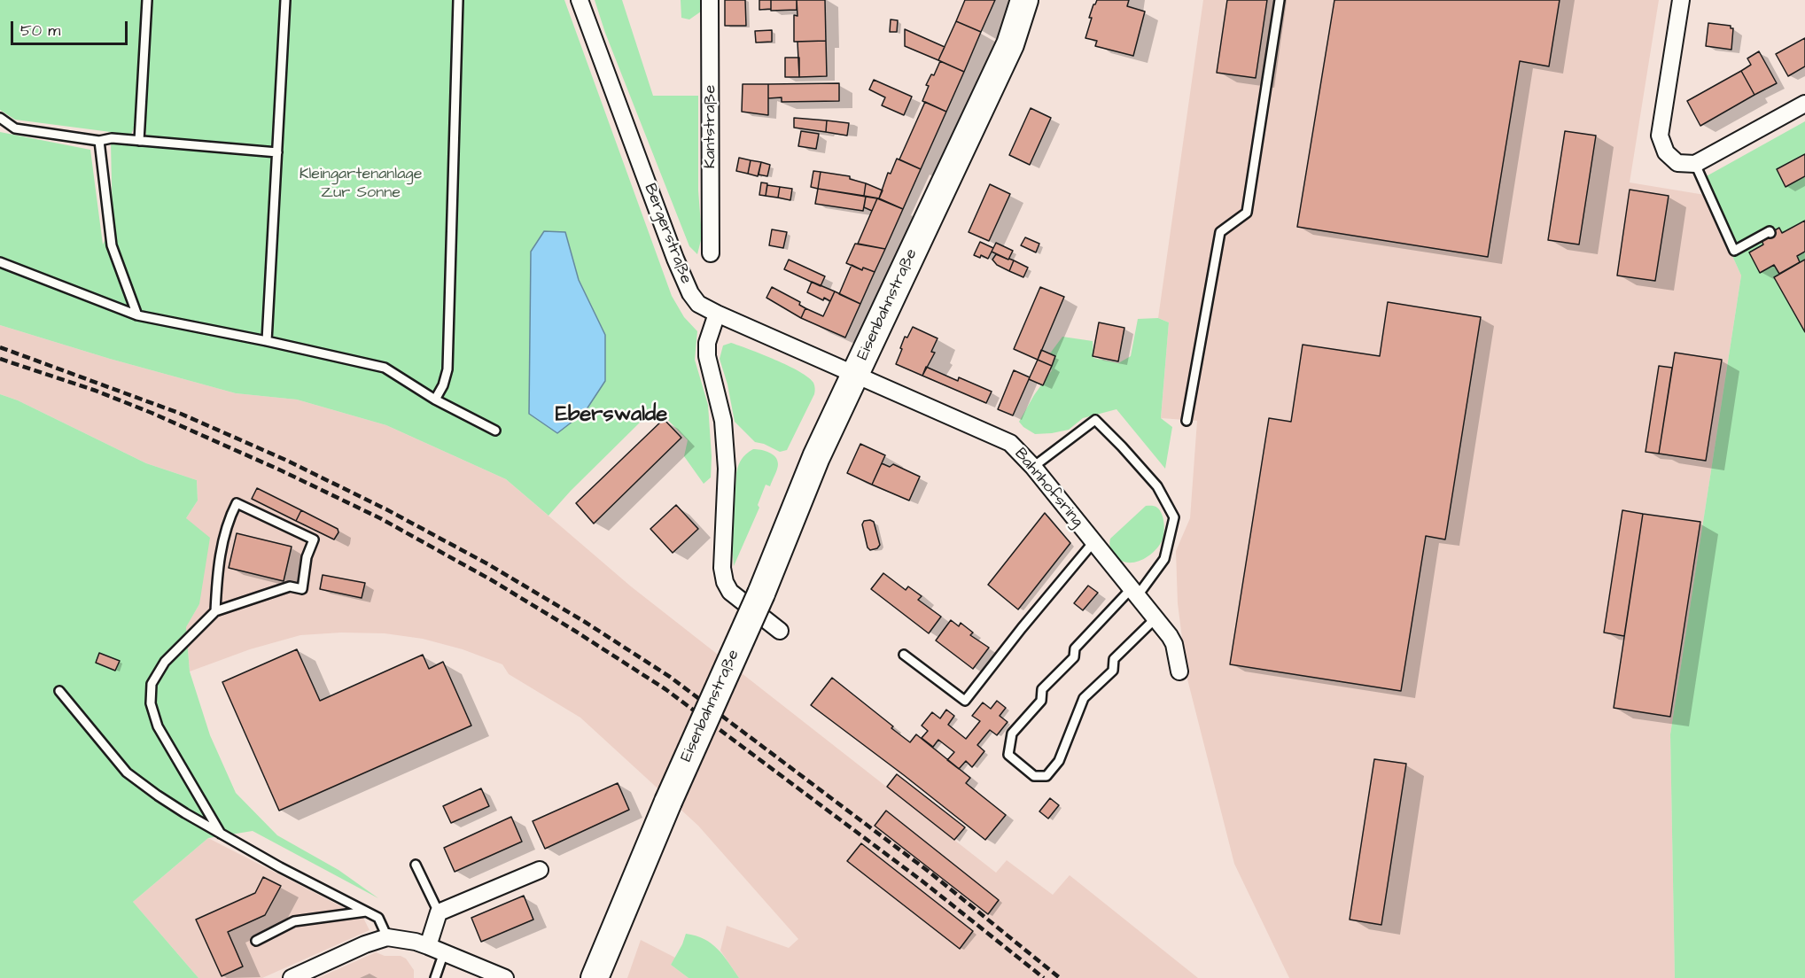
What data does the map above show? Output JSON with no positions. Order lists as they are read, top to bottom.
{
  "streets": {
    "main road": ["Eisenbahnstraße"],
    "street": ["Kantstraße", "Bergerstraße", "Bahnhofsring"]
  },
  "crossings": [
    ["Bergerstraße", "Eisenbahnstraße"],
    ["Bergerstraße", "Bahnhofsring"],
    ["Eisenbahnstraße", "Bahnhofsring"]
  ],
  "districts": ["Eberswalde"],
  "parks": ["Kleingartenanlage Zur Sonne"],
  "scale_bar": "50 m"
}
